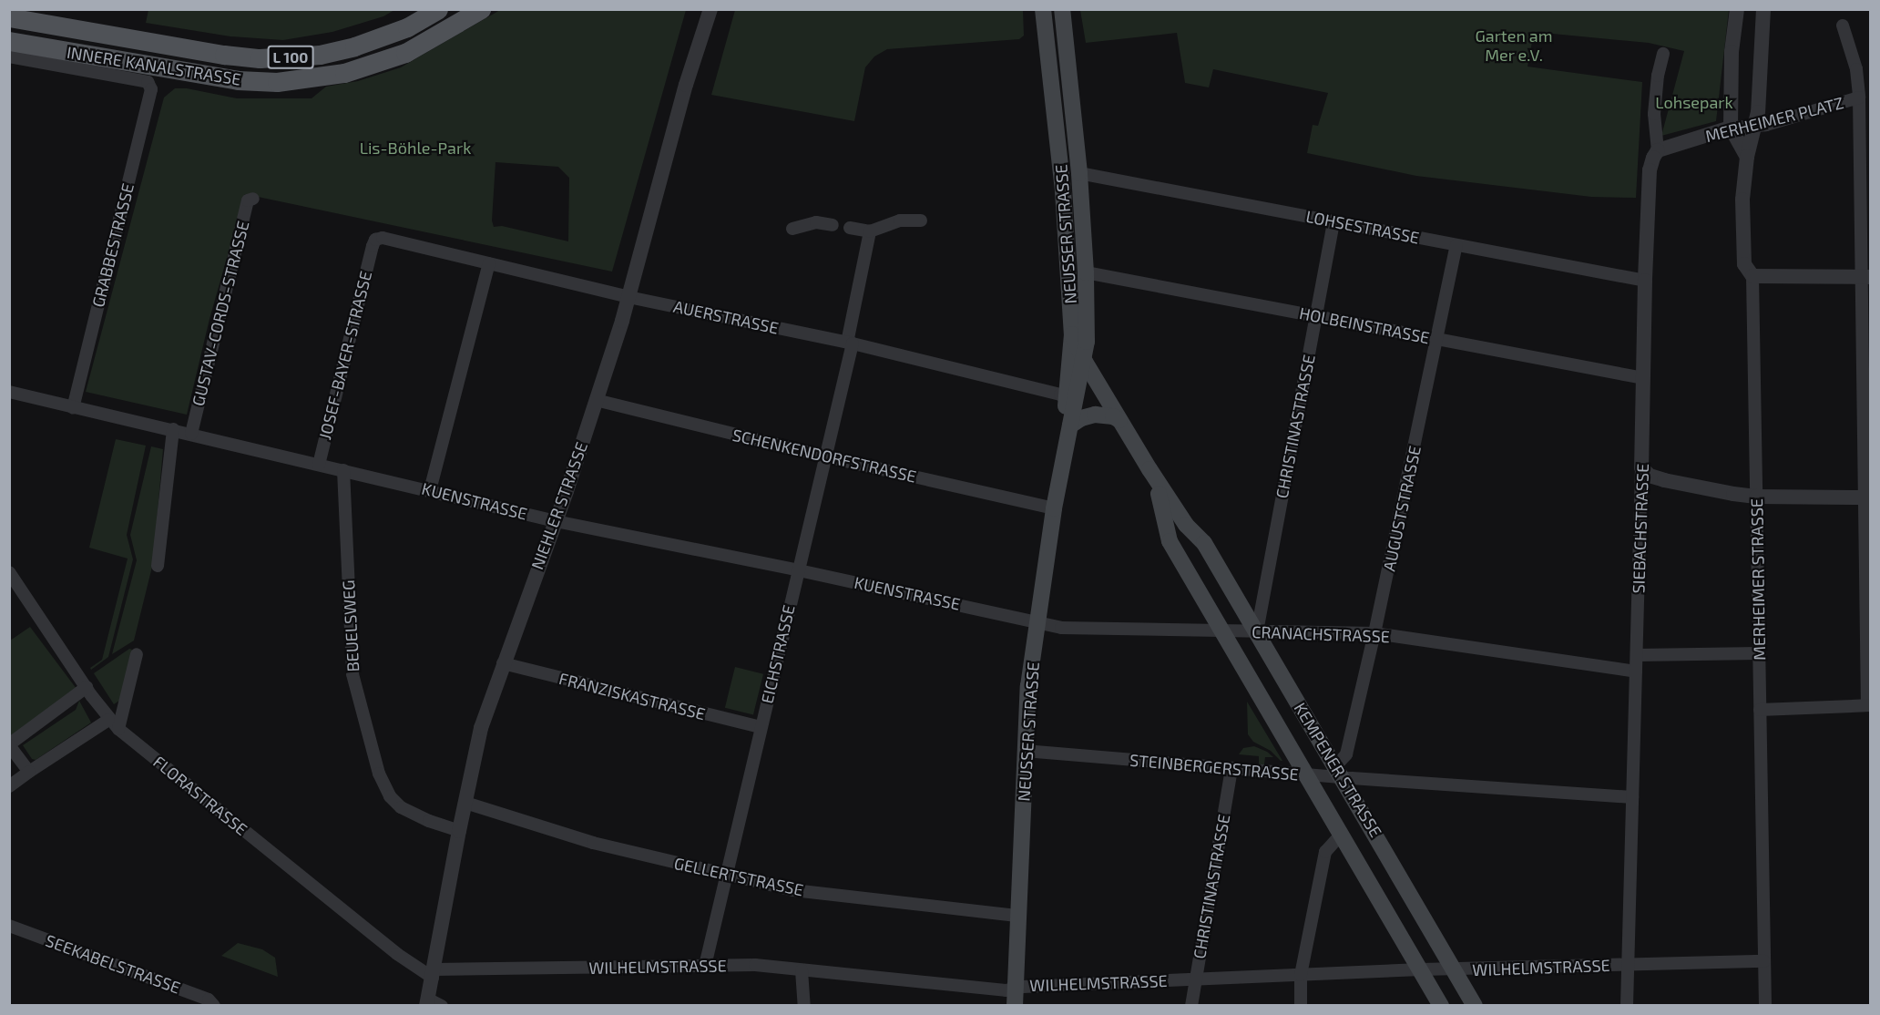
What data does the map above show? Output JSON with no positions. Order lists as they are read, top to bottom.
{
  "streets": {
    "main road": [
      "L 100",
      "INNERE KANALSTRASSE",
      "NEUSSER STRASSE",
      "KEMPENER STRASSE"
    ],
    "street": [
      "MERHEIMER PLATZ",
      "LOHSESTRASSE",
      "GRABBESTRASSE",
      "GUSTAV-CORDS-STRASSE",
      "AUERSTRASSE",
      "HOLBEINSTRASSE",
      "JOSEF-BAYER-STRASSE",
      "CHRISTINASTRASSE",
      "SCHENKENDORFSTRASSE",
      "KUENSTRASSE",
      "NIEHLER STRASSE",
      "AUGUSTSTRASSE",
      "SIEBACHSTRASSE",
      "MERHEIMER STRASSE",
      "BEUELSWEG",
      "CRANACHSTRASSE",
      "EICHSTRASSE",
      "FRANZISKASTRASSE",
      "STEINBERGERSTRASSE",
      "FLORASTRASSE",
      "GELLERTSTRASSE",
      "SEEKABELSTRASSE",
      "WILHELMSTRASSE"
    ]
  },
  "crossings": [
    ["INNERE KANALSTRASSE", "GRABBESTRASSE"],
    ["MERHEIMER PLATZ", "SIEBACHSTRASSE"],
    ["MERHEIMER PLATZ", "MERHEIMER STRASSE"],
    ["LOHSESTRASSE", "NEUSSER STRASSE"],
    ["LOHSESTRASSE", "CHRISTINASTRASSE"],
    ["LOHSESTRASSE", "AUGUSTSTRASSE"],
    ["LOHSESTRASSE", "SIEBACHSTRASSE"],
    ["NEUSSER STRASSE", "AUERSTRASSE"],
    ["NEUSSER STRASSE", "HOLBEINSTRASSE"],
    ["NEUSSER STRASSE", "SCHENKENDORFSTRASSE"],
    ["NEUSSER STRASSE", "KUENSTRASSE"],
    ["NEUSSER STRASSE", "CRANACHSTRASSE"],
    ["NEUSSER STRASSE", "STEINBERGERSTRASSE"],
    ["NEUSSER STRASSE", "KEMPENER STRASSE"],
    ["NEUSSER STRASSE", "GELLERTSTRASSE"],
    ["NEUSSER STRASSE", "WILHELMSTRASSE"],
    ["GRABBESTRASSE", "KUENSTRASSE"],
    ["GUSTAV-CORDS-STRASSE", "KUENSTRASSE"],
    ["AUERSTRASSE", "JOSEF-BAYER-STRASSE"],
    ["AUERSTRASSE", "NIEHLER STRASSE"],
    ["AUERSTRASSE", "EICHSTRASSE"],
    ["HOLBEINSTRASSE", "CHRISTINASTRASSE"],
    ["HOLBEINSTRASSE", "AUGUSTSTRASSE"],
    ["HOLBEINSTRASSE", "SIEBACHSTRASSE"],
    ["JOSEF-BAYER-STRASSE", "KUENSTRASSE"],
    ["CHRISTINASTRASSE", "CRANACHSTRASSE"],
    ["CHRISTINASTRASSE", "STEINBERGERSTRASSE"],
    ["CHRISTINASTRASSE", "KEMPENER STRASSE"],
    ["CHRISTINASTRASSE", "WILHELMSTRASSE"],
    ["SCHENKENDORFSTRASSE", "NIEHLER STRASSE"],
    ["SCHENKENDORFSTRASSE", "EICHSTRASSE"],
    ["KUENSTRASSE", "NIEHLER STRASSE"],
    ["KUENSTRASSE", "BEUELSWEG"],
    ["KUENSTRASSE", "CRANACHSTRASSE"],
    ["KUENSTRASSE", "EICHSTRASSE"],
    ["NIEHLER STRASSE", "BEUELSWEG"],
    ["NIEHLER STRASSE", "FRANZISKASTRASSE"],
    ["NIEHLER STRASSE", "FLORASTRASSE"],
    ["NIEHLER STRASSE", "GELLERTSTRASSE"],
    ["NIEHLER STRASSE", "WILHELMSTRASSE"],
    ["AUGUSTSTRASSE", "CRANACHSTRASSE"],
    ["AUGUSTSTRASSE", "STEINBERGERSTRASSE"],
    ["AUGUSTSTRASSE", "KEMPENER STRASSE"],
    ["SIEBACHSTRASSE", "CRANACHSTRASSE"],
    ["SIEBACHSTRASSE", "STEINBERGERSTRASSE"],
    ["SIEBACHSTRASSE", "WILHELMSTRASSE"],
    ["MERHEIMER STRASSE", "WILHELMSTRASSE"],
    ["CRANACHSTRASSE", "KEMPENER STRASSE"],
    ["EICHSTRASSE", "FRANZISKASTRASSE"],
    ["EICHSTRASSE", "GELLERTSTRASSE"],
    ["EICHSTRASSE", "WILHELMSTRASSE"],
    ["STEINBERGERSTRASSE", "KEMPENER STRASSE"],
    ["KEMPENER STRASSE", "WILHELMSTRASSE"],
    ["FLORASTRASSE", "WILHELMSTRASSE"]
  ],
  "parks": ["Garten am Mer e.V.", "Lohsepark", "Lis-Böhle-Park"]
}
